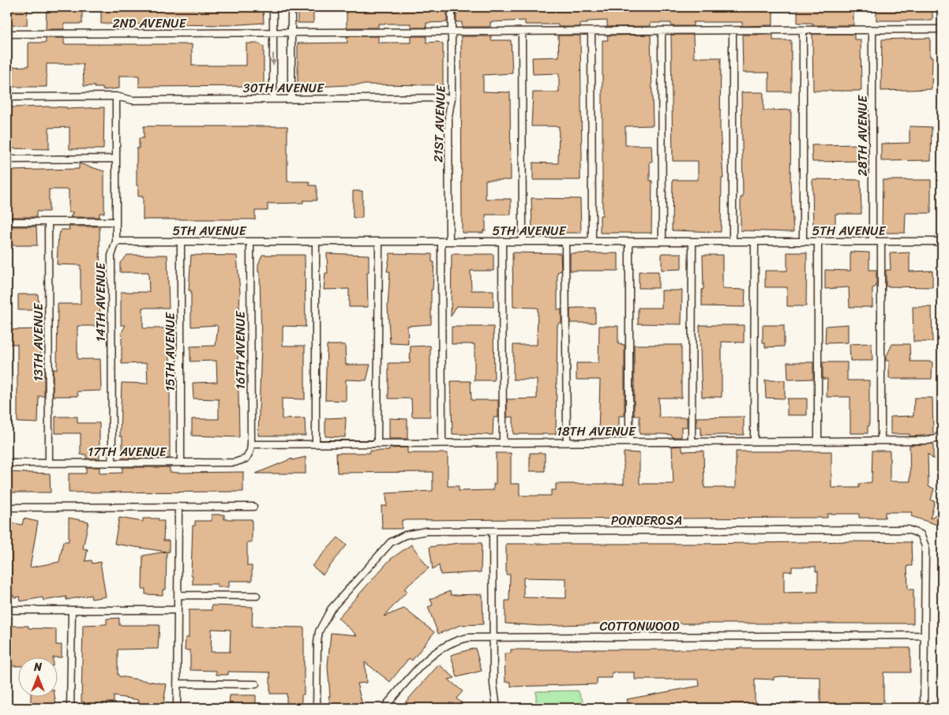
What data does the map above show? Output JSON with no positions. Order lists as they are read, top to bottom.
{
  "streets": {
    "lane": [
      "2ND AVENUE",
      "30TH AVENUE",
      "21ST AVENUE",
      "28TH AVENUE",
      "5TH AVENUE",
      "14TH AVENUE",
      "13TH AVENUE",
      "16TH AVENUE",
      "15TH AVENUE",
      "18TH AVENUE",
      "17TH AVENUE",
      "PONDEROSA",
      "COTTONWOOD"
    ]
  },
  "crossings": [
    ["2ND AVENUE", "21ST AVENUE"],
    ["2ND AVENUE", "28TH AVENUE"],
    ["30TH AVENUE", "21ST AVENUE"],
    ["30TH AVENUE", "14TH AVENUE"],
    ["21ST AVENUE", "5TH AVENUE"],
    ["28TH AVENUE", "5TH AVENUE"],
    ["5TH AVENUE", "14TH AVENUE"],
    ["5TH AVENUE", "16TH AVENUE"],
    ["5TH AVENUE", "15TH AVENUE"],
    ["14TH AVENUE", "17TH AVENUE"],
    ["13TH AVENUE", "17TH AVENUE"],
    ["16TH AVENUE", "18TH AVENUE"],
    ["16TH AVENUE", "17TH AVENUE"],
    ["15TH AVENUE", "17TH AVENUE"],
    ["PONDEROSA", "COTTONWOOD"]
  ],
  "north": "top"
}
